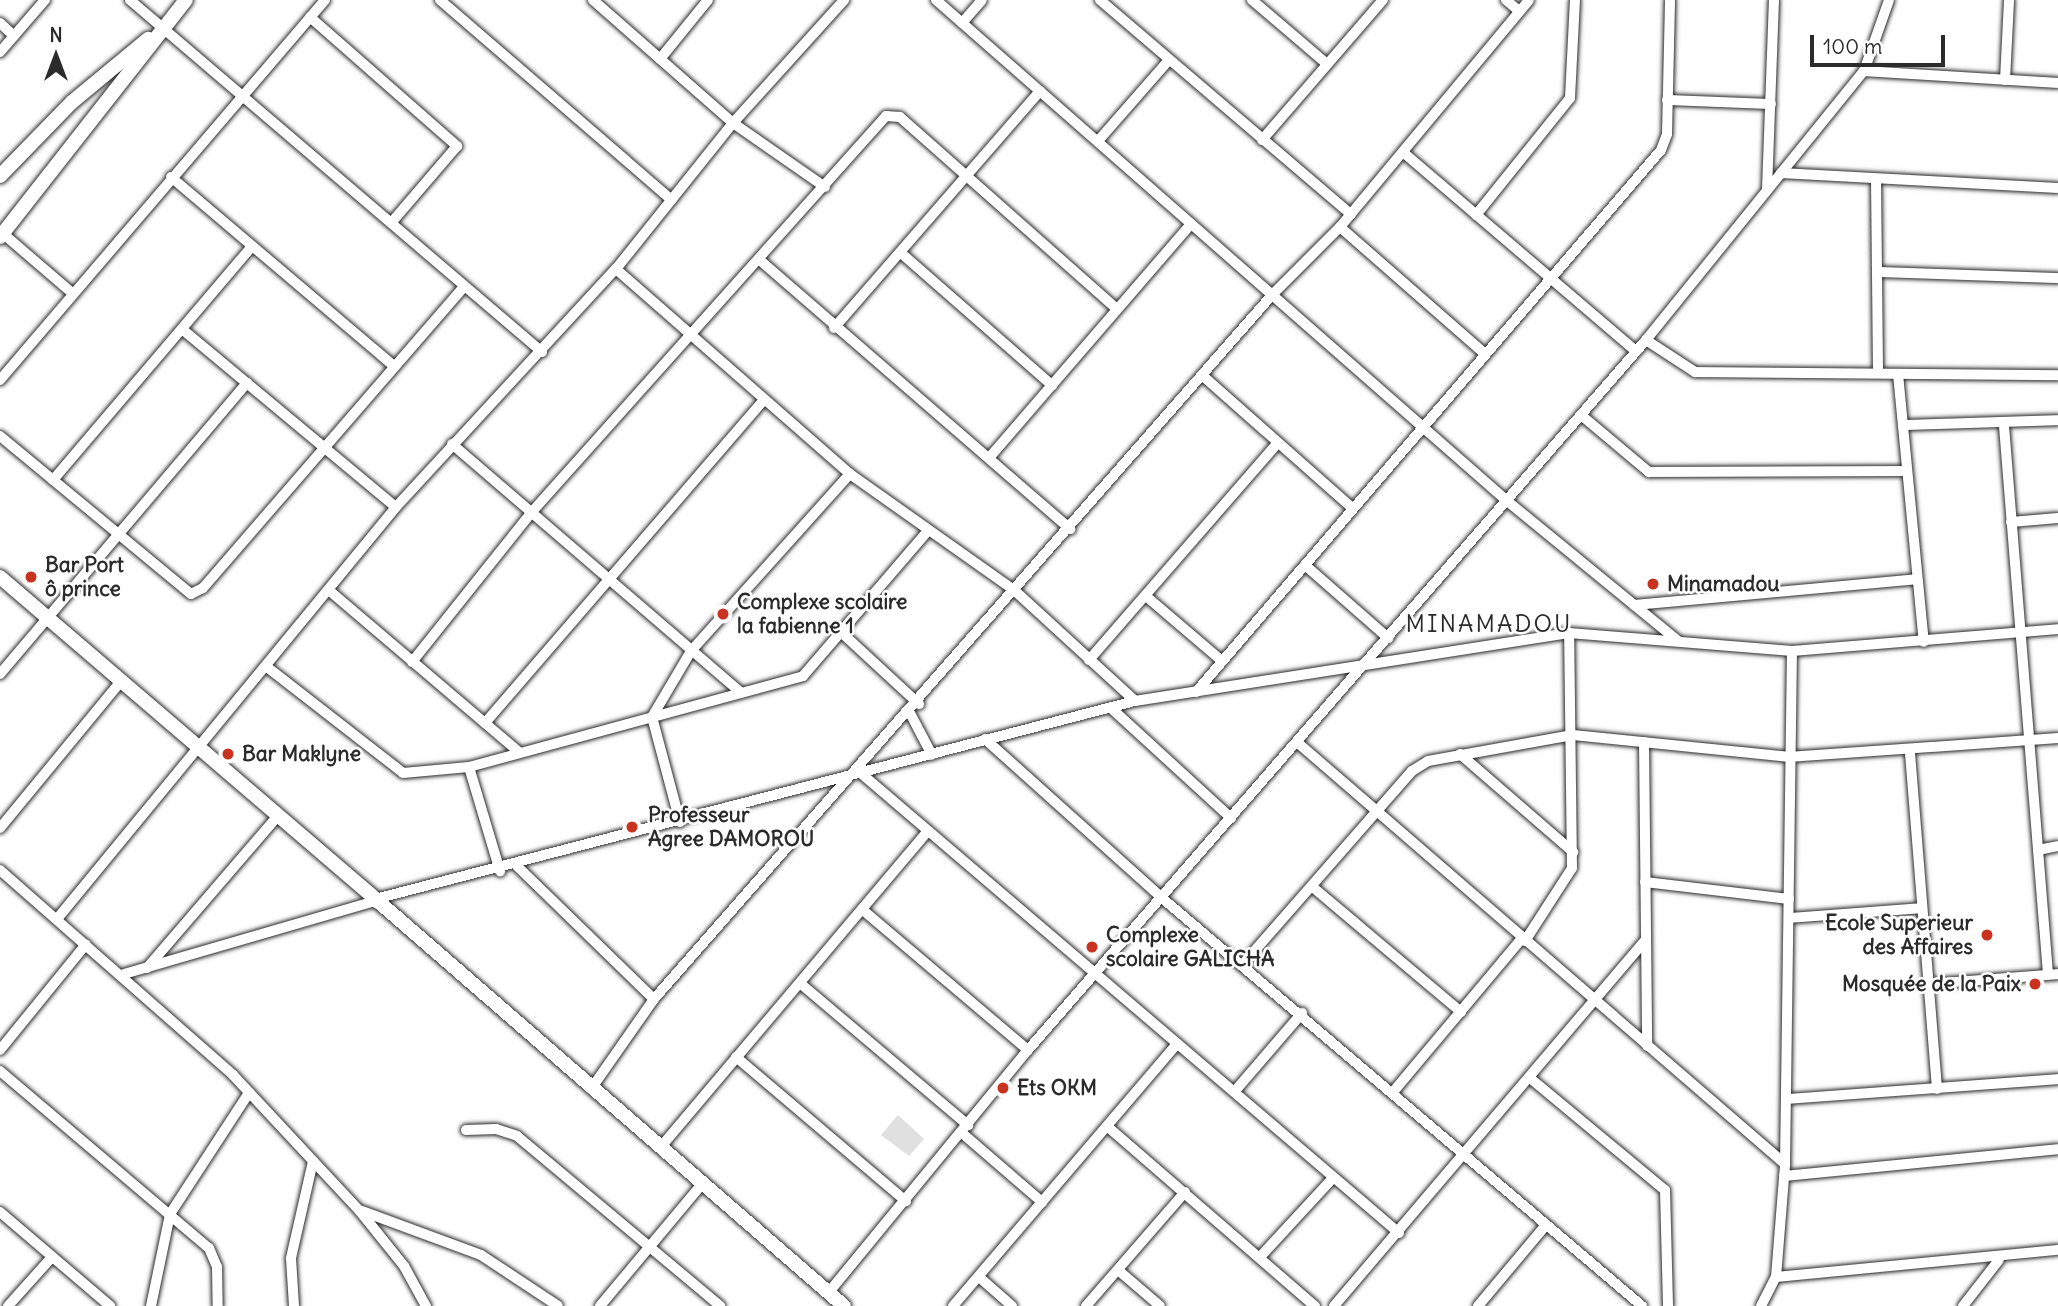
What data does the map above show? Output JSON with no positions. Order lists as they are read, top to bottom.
{
  "districts": ["MINAMADOU"],
  "places": [
    "Bar Port ô prince",
    "Minamadou",
    "Complexe scolaire la fabienne 1",
    "Bar Maklyne",
    "Professeur Agree DAMOROU",
    "Ecole Superieur des Affaires",
    "Complexe scolaire GALICHA",
    "Mosquée de la Paix",
    "Ets OKM"
  ],
  "scale_bar": "100 m",
  "north": "top"
}
